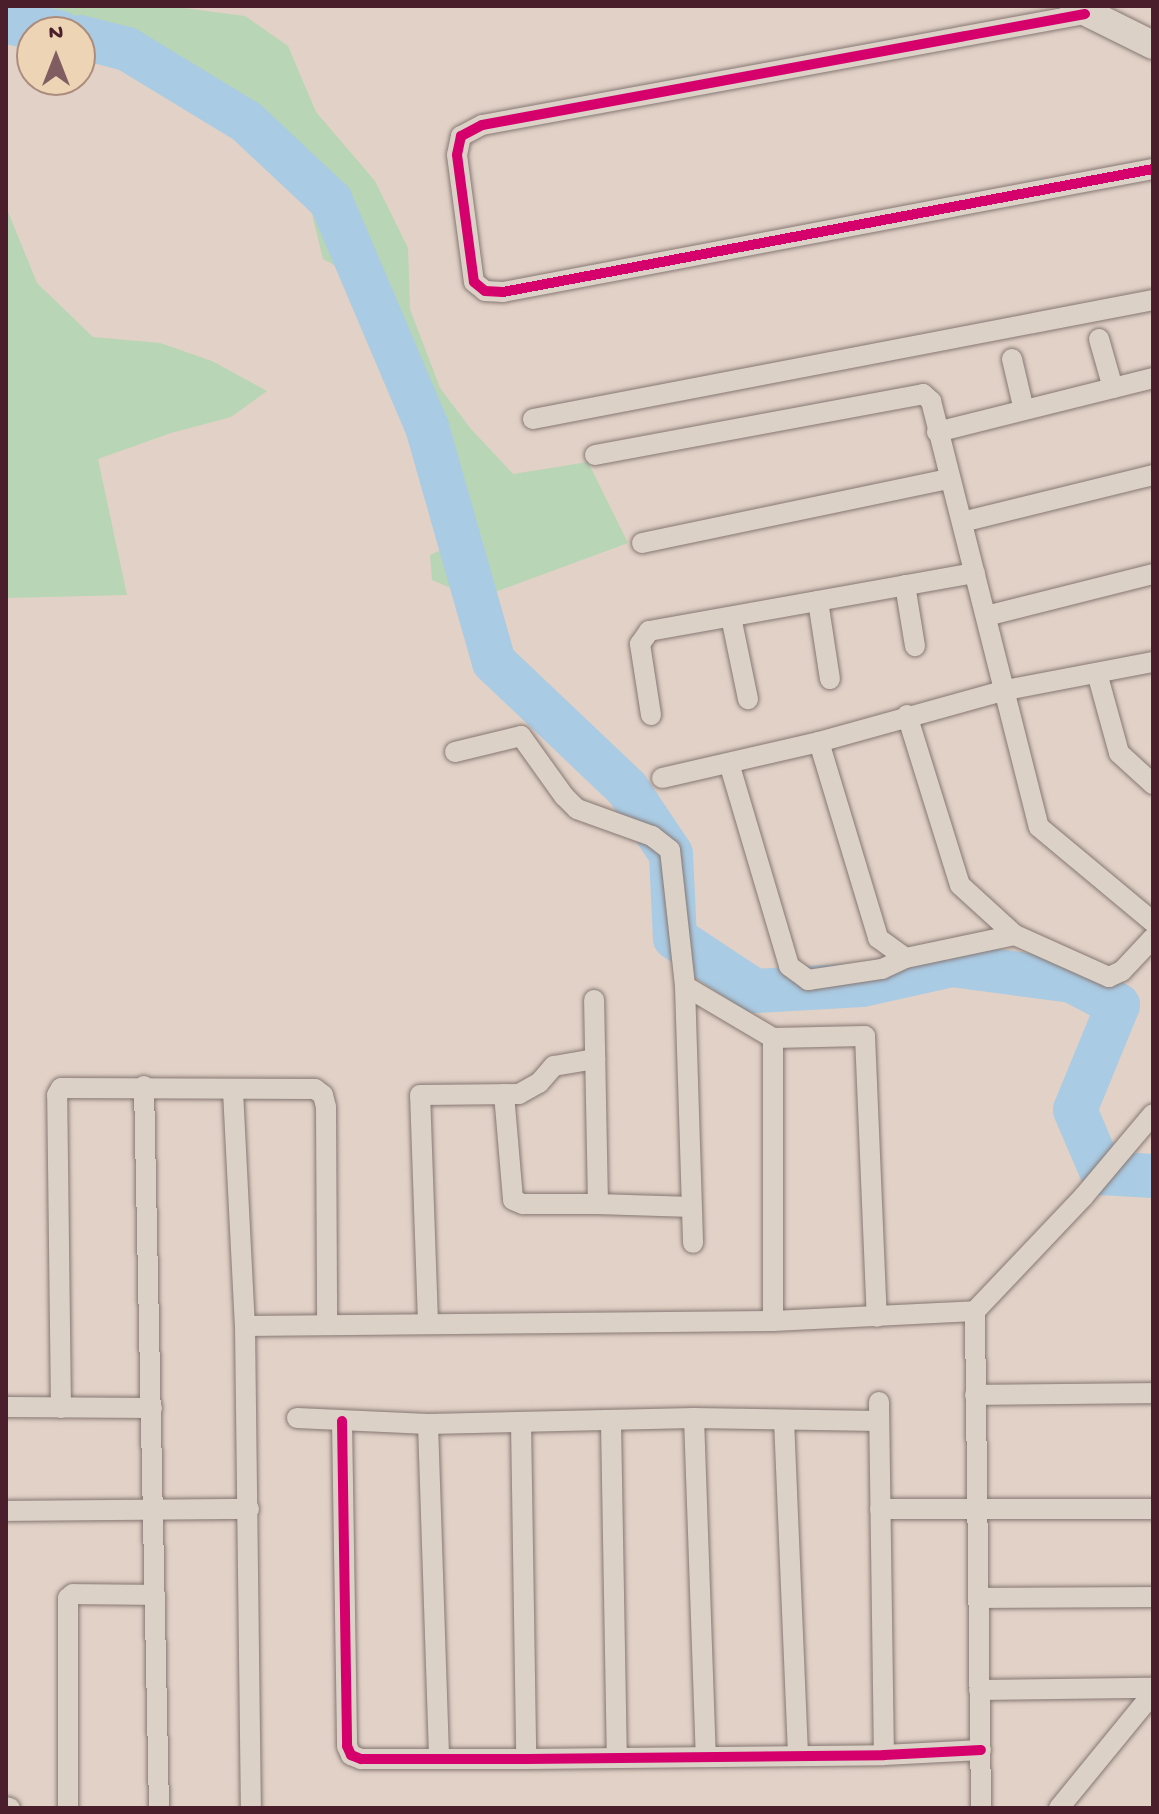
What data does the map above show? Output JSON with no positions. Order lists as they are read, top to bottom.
{
  "north": "top"
}
